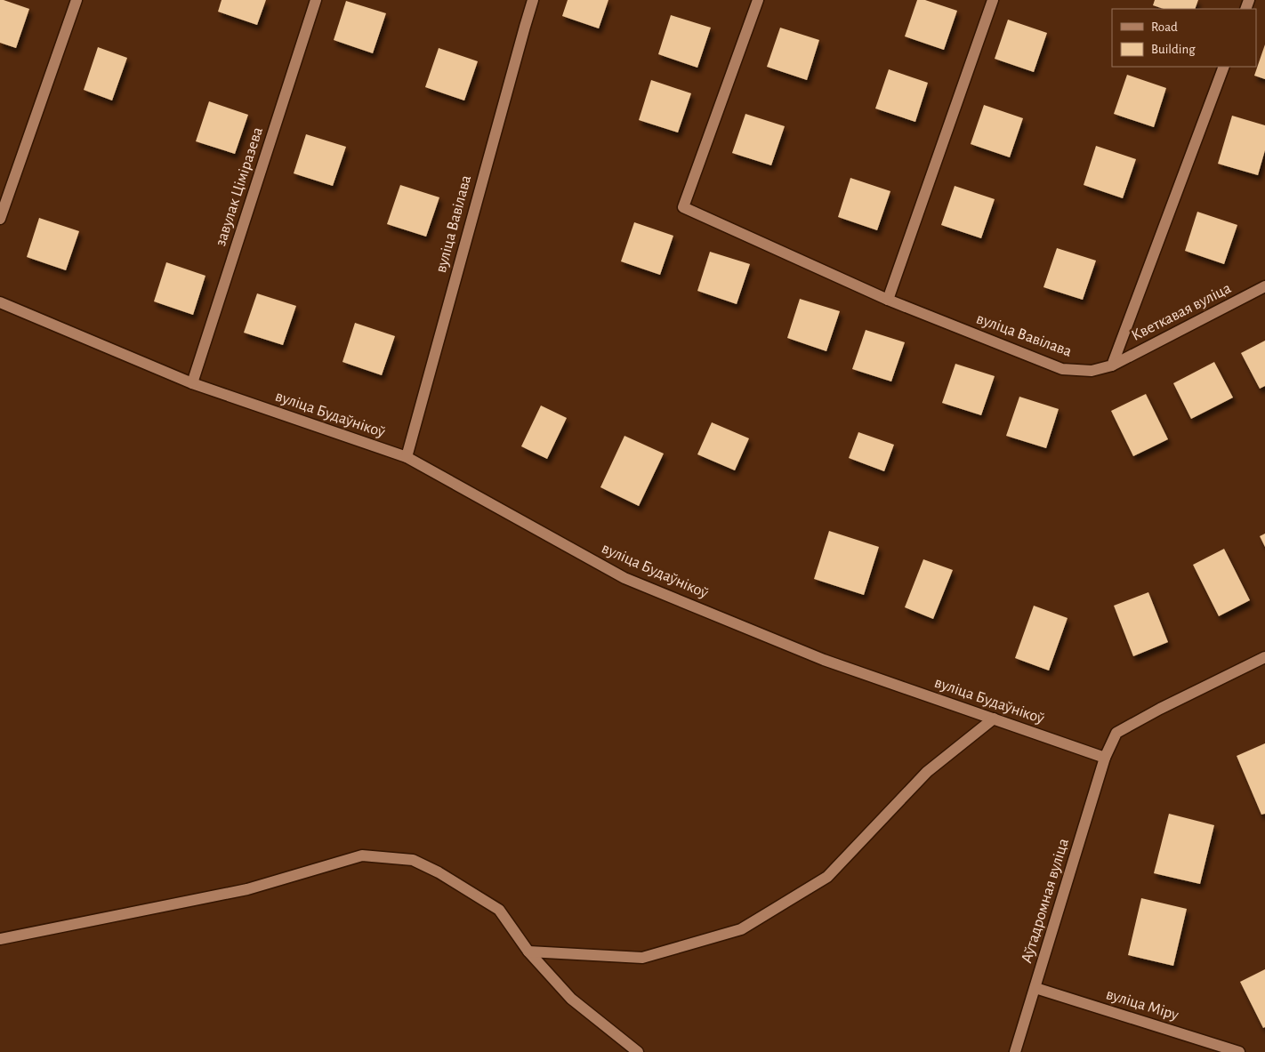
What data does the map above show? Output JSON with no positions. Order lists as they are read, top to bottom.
{
  "streets": {
    "street": [
      "завулак Ціміразева",
      "вуліца Вавілава",
      "Кветкавая вуліца",
      "вуліца Будаўнікоў",
      "Аўтадромная вуліца",
      "вуліца Міру"
    ]
  },
  "crossings": [
    ["завулак Ціміразева", "вуліца Будаўнікоў"],
    ["вуліца Вавілава", "Кветкавая вуліца"],
    ["вуліца Вавілава", "вуліца Будаўнікоў"],
    ["вуліца Будаўнікоў", "Аўтадромная вуліца"],
    ["Аўтадромная вуліца", "вуліца Міру"]
  ],
  "legend": ["Road", "Building"]
}
